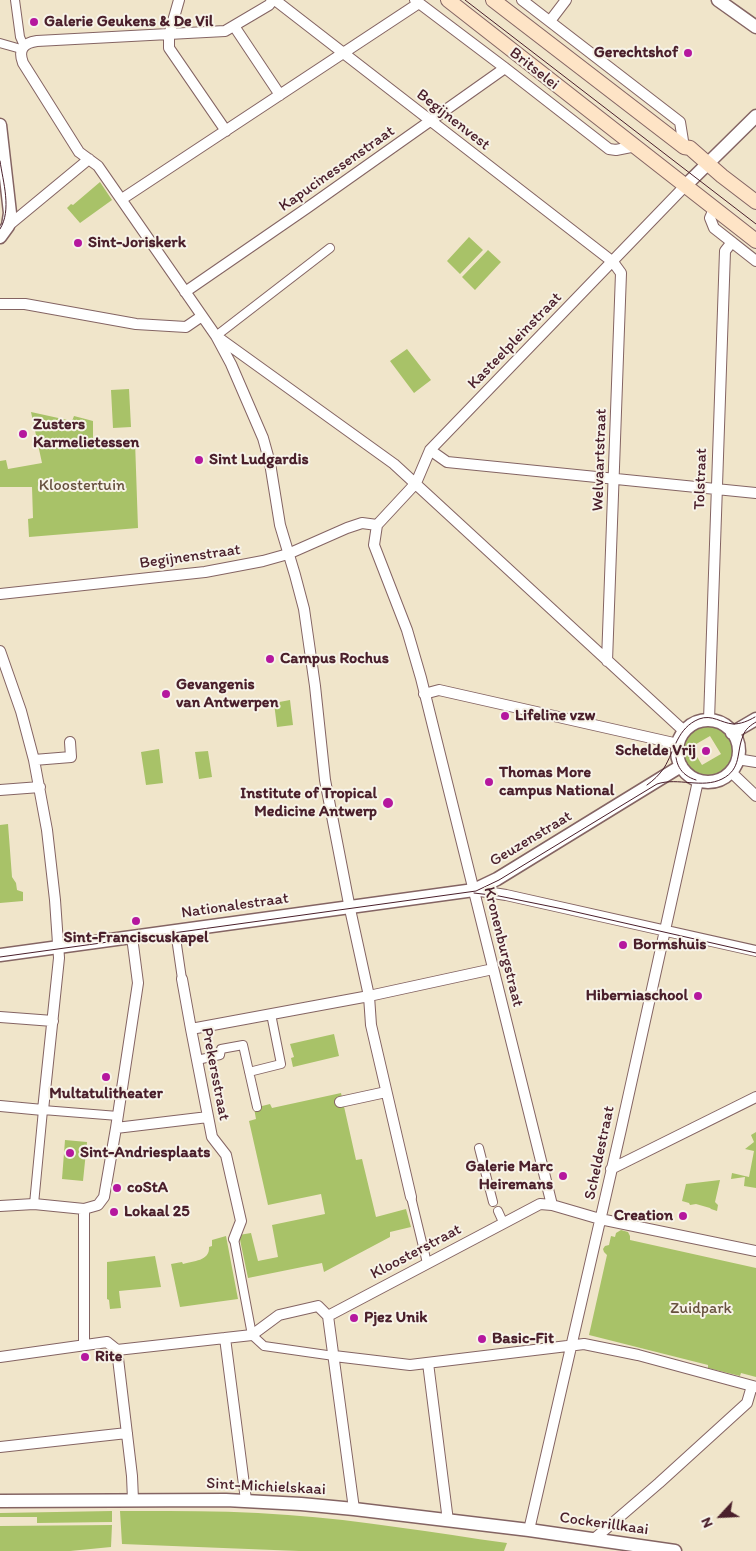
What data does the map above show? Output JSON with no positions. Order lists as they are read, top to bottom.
{
  "streets": {
    "main road": ["Britselei"],
    "street": [
      "Begijnenvest",
      "Kapucinessenstraat",
      "Kasteelpleinstraat",
      "Welvaartstraat",
      "Tolstraat",
      "Begijnenstraat",
      "Geuzenstraat",
      "Nationalestraat",
      "Kronenburgstraat",
      "Prekersstraat",
      "Scheldestraat",
      "Kloosterstraat",
      "Sint-Michielskaai",
      "Cockerillkaai"
    ]
  },
  "crossings": [
    ["Britselei", "Kapucinessenstraat"],
    ["Britselei", "Kasteelpleinstraat"],
    ["Begijnenvest", "Kapucinessenstraat"],
    ["Begijnenvest", "Kasteelpleinstraat"],
    ["Begijnenvest", "Welvaartstraat"],
    ["Kasteelpleinstraat", "Welvaartstraat"],
    ["Kasteelpleinstraat", "Begijnenstraat"],
    ["Kasteelpleinstraat", "Kronenburgstraat"],
    ["Tolstraat", "Geuzenstraat"],
    ["Tolstraat", "Scheldestraat"],
    ["Begijnenstraat", "Kronenburgstraat"],
    ["Geuzenstraat", "Nationalestraat"],
    ["Geuzenstraat", "Kronenburgstraat"],
    ["Geuzenstraat", "Scheldestraat"],
    ["Nationalestraat", "Kronenburgstraat"],
    ["Nationalestraat", "Prekersstraat"],
    ["Kronenburgstraat", "Kloosterstraat"],
    ["Scheldestraat", "Kloosterstraat"],
    ["Scheldestraat", "Sint-Michielskaai"],
    ["Scheldestraat", "Cockerillkaai"],
    ["Sint-Michielskaai", "Cockerillkaai"]
  ],
  "parks": ["Kloostertuin", "Zuidpark"],
  "places": [
    "Galerie Geukens & De Vil",
    "Gerechtshof",
    "Sint-Joriskerk",
    "Zusters Karmelietessen",
    "Sint Ludgardis",
    "Campus Rochus",
    "Gevangenis van Antwerpen",
    "Lifeline vzw",
    "Schelde Vrij",
    "Thomas More campus National",
    "Institute of Tropical Medicine Antwerp",
    "Sint-Franciscuskapel",
    "Bormshuis",
    "Hiberniaschool",
    "Multatulitheater",
    "Sint-Andriesplaats",
    "Galerie Marc Heiremans",
    "coStA",
    "Lokaal 25",
    "Creation",
    "Pjez Unik",
    "Basic-Fit",
    "Rite"
  ],
  "north": "bottom left"
}
